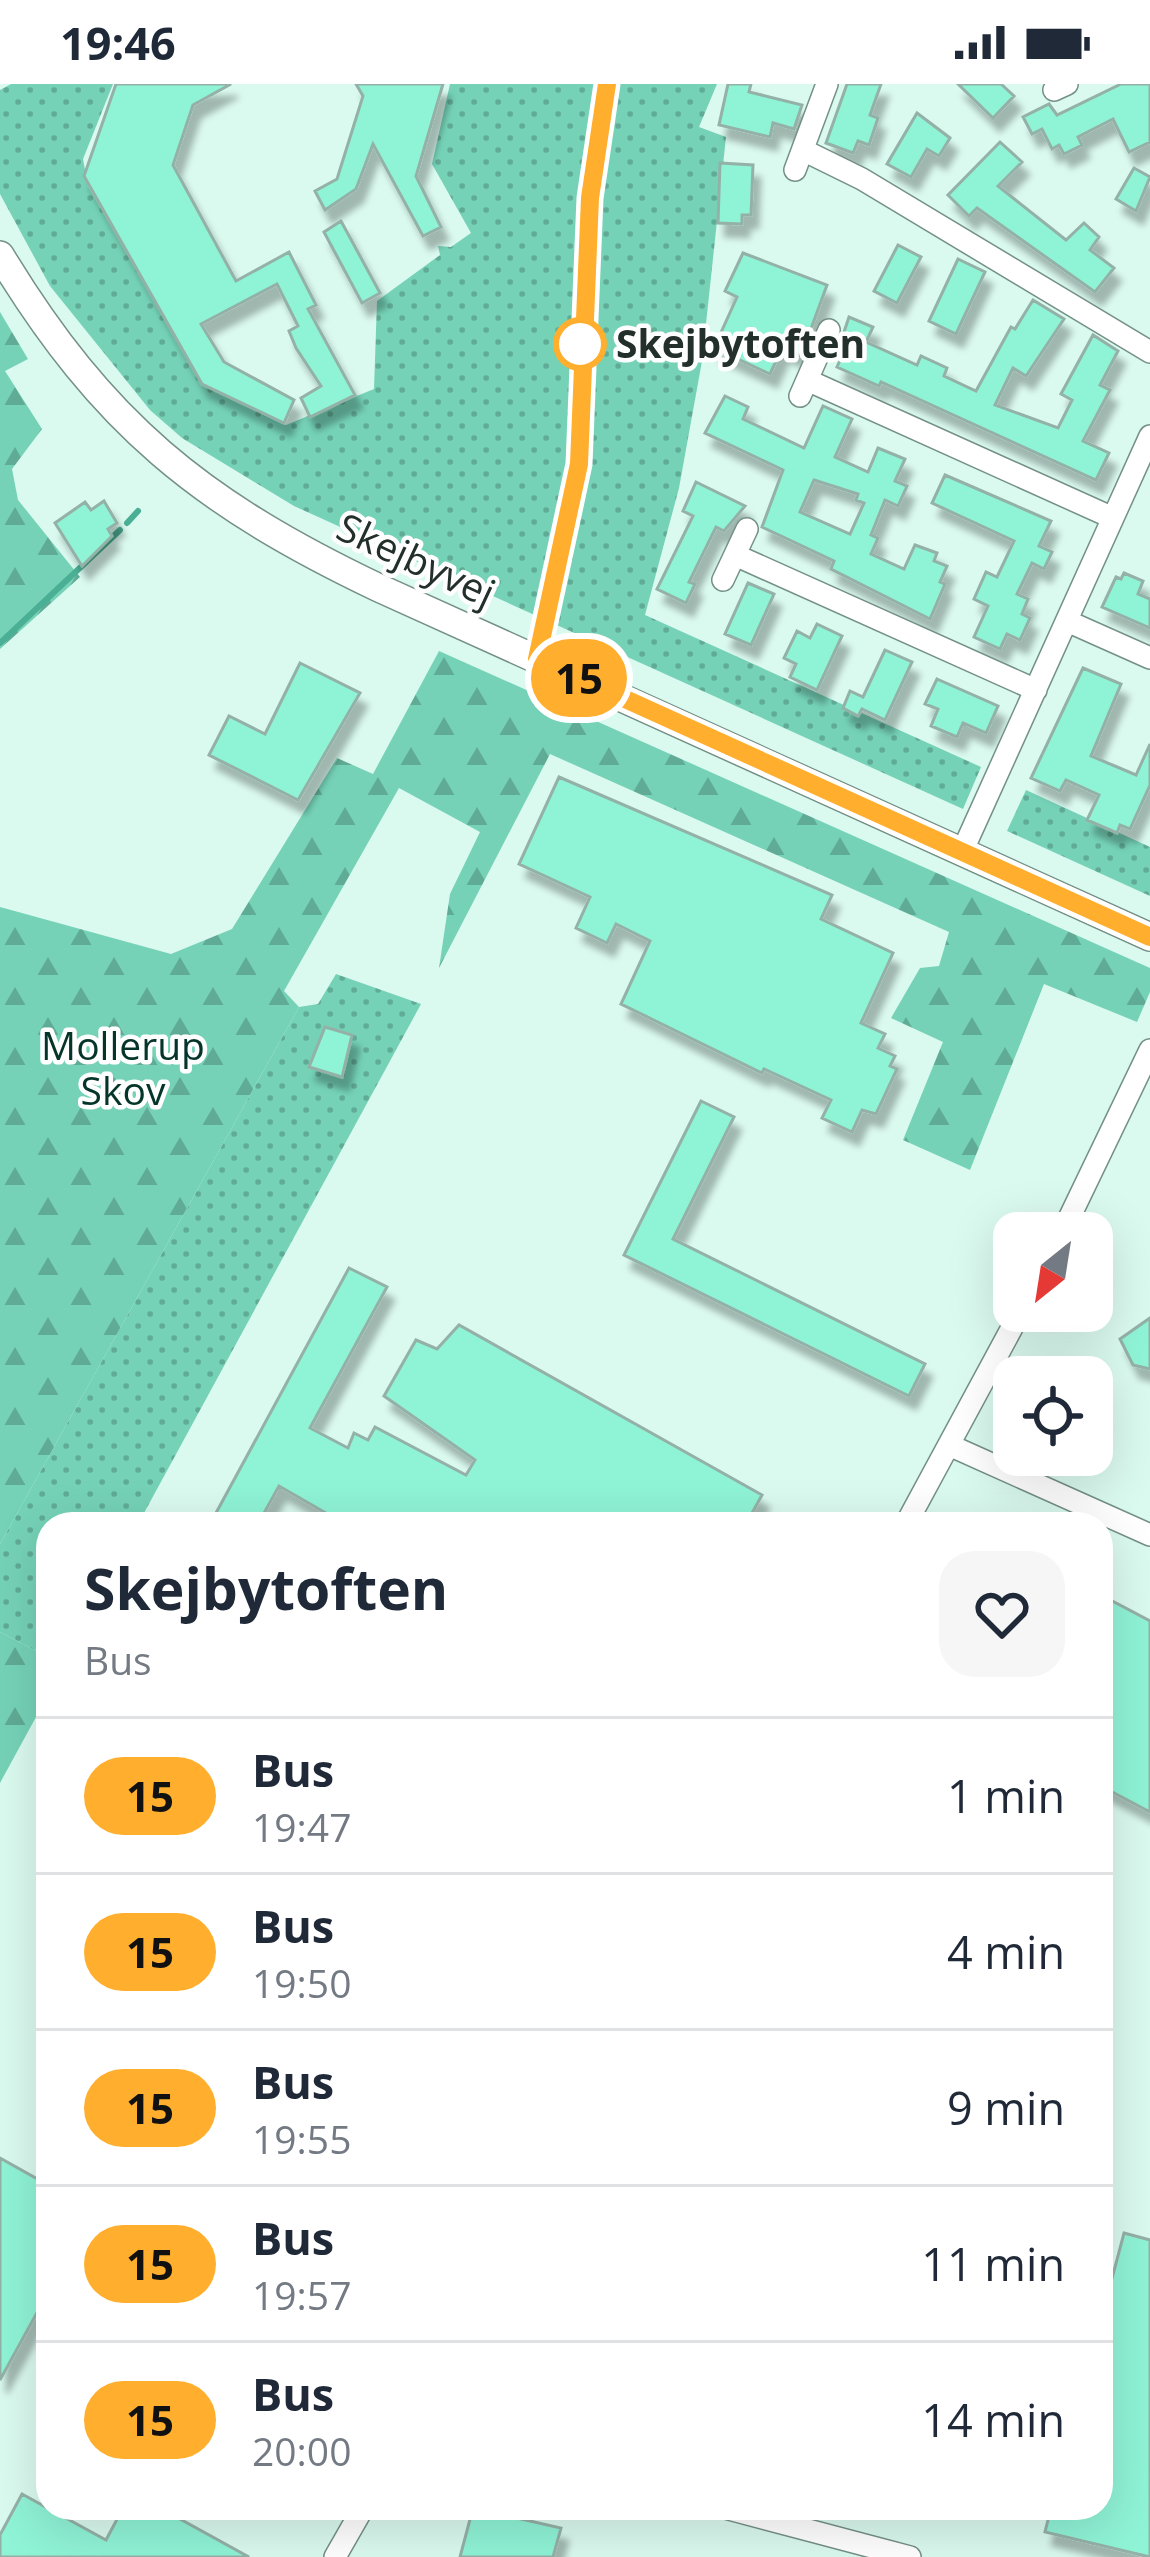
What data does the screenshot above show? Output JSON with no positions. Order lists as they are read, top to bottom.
{
  "streets": {
    "street": ["Skejbyvej"]
  },
  "parks": ["Mollerup Skov"],
  "places": ["Skejbytoften"],
  "lines": ["bus line 15"],
  "north": "bottom left",
  "page": {
    "status": "19:46",
    "on_map": "15",
    "heading": ["Skejbytoften", "Bus"],
    "list": [
      {
        "mark": "15",
        "name": "Bus",
        "note": "19:47",
        "value": "1 min"
      },
      {
        "mark": "15",
        "name": "Bus",
        "note": "19:50",
        "value": "4 min"
      },
      {
        "mark": "15",
        "name": "Bus",
        "note": "19:55",
        "value": "9 min"
      },
      {
        "mark": "15",
        "name": "Bus",
        "note": "19:57",
        "value": "11 min"
      },
      {
        "mark": "15",
        "name": "Bus",
        "note": "20:00",
        "value": "14 min"
      }
    ]
  }
}
